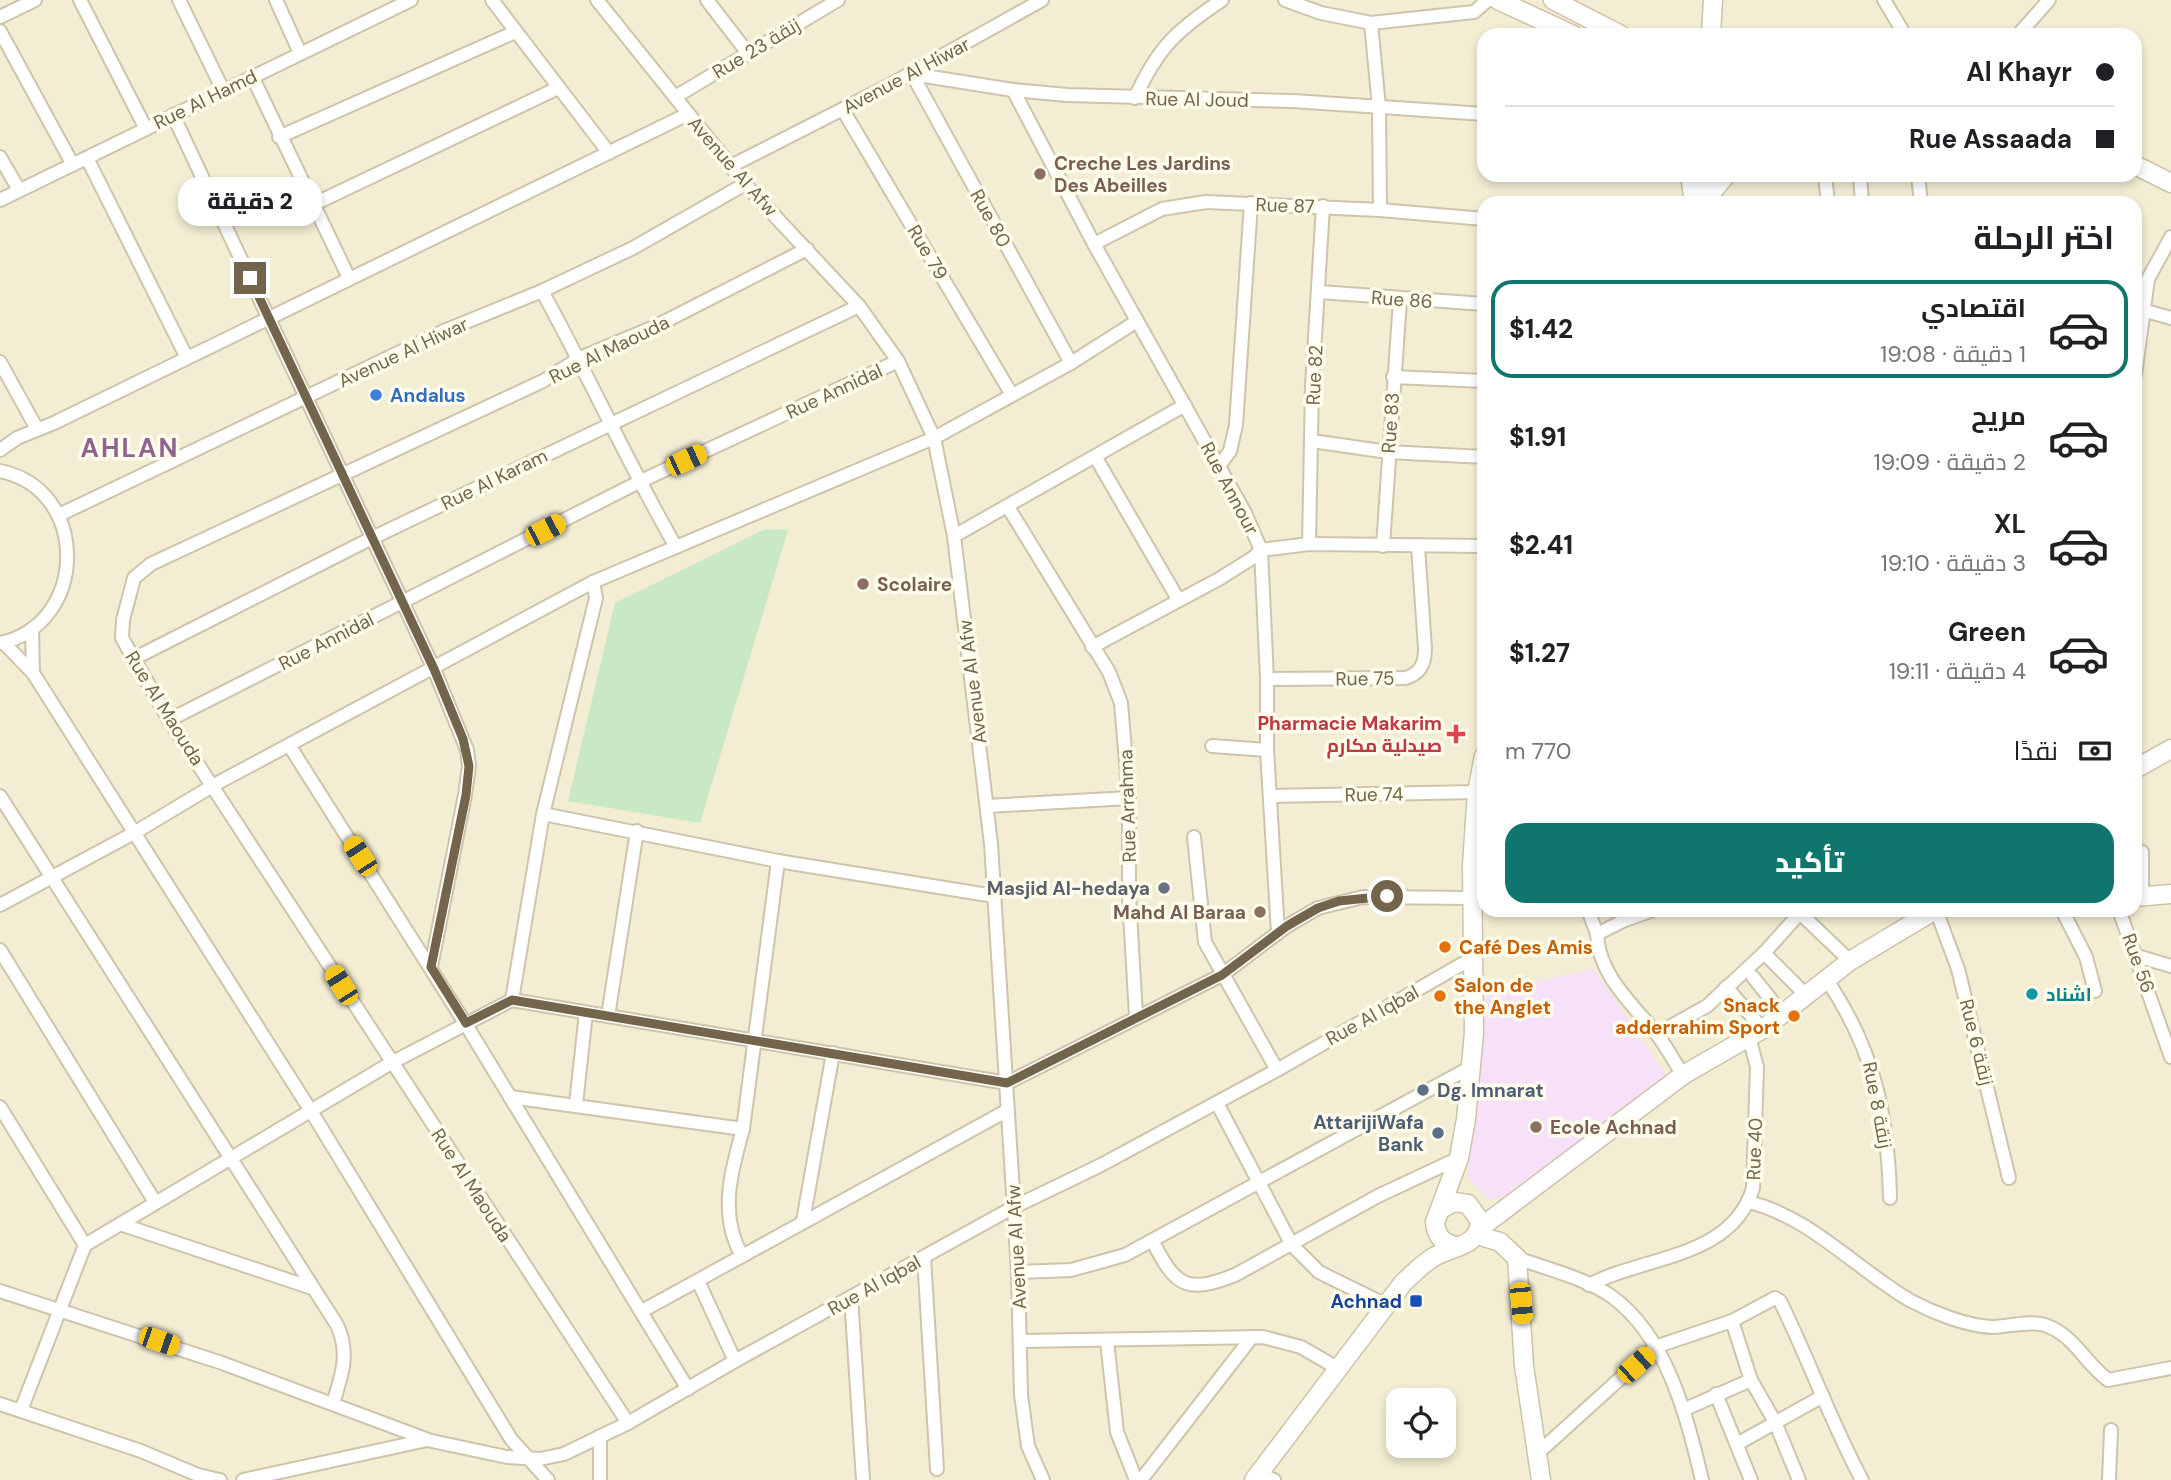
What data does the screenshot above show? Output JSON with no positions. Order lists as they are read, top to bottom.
{
  "streets": {
    "street": [
      "Rue 23 زنقة",
      "Avenue Al Hiwar",
      "Rue Al Hamd",
      "Rue Al Joud",
      "Avenue Al Afw",
      "Rue 87",
      "Rue 80",
      "Rue 79",
      "Rue 86",
      "Rue Al Maouda",
      "Rue 82",
      "Rue Annidal",
      "Rue 83",
      "Rue Al Karam",
      "Rue Annour",
      "Rue 75",
      "Rue 74",
      "Rue Arrahma",
      "Rue 56",
      "Rue Al Iqbal",
      "Rue 6 زنقة",
      "Rue 8 زنقة",
      "Rue 40"
    ]
  },
  "crossings": [
    ["Rue 23 زنقة", "Avenue Al Afw"],
    ["Avenue Al Hiwar", "Rue Al Joud"],
    ["Avenue Al Hiwar", "Avenue Al Afw"],
    ["Avenue Al Hiwar", "Rue 80"],
    ["Avenue Al Hiwar", "Rue 79"],
    ["Rue Al Joud", "Rue 80"],
    ["Rue Al Joud", "Rue Annour"],
    ["Avenue Al Afw", "Rue Al Maouda"],
    ["Avenue Al Afw", "Rue Annidal"],
    ["Avenue Al Afw", "Rue Al Karam"],
    ["Avenue Al Afw", "Rue Al Iqbal"],
    ["Rue 87", "Rue 82"],
    ["Rue 87", "Rue Annour"],
    ["Rue 86", "Rue 82"],
    ["Rue 86", "Rue 83"],
    ["Rue Al Maouda", "Rue Annidal"],
    ["Rue Al Maouda", "Rue Al Karam"],
    ["Rue Al Maouda", "Rue Al Iqbal"],
    ["Rue Annour", "Rue 75"],
    ["Rue Annour", "Rue 74"]
  ],
  "districts": ["AHLAN"],
  "places": {
    "other": [
      "Creche Les Jardins Des Abeilles",
      "Andalus",
      "Scolaire",
      "Masjid Al-hedaya",
      "Mahd Al Baraa",
      "Café Des Amis",
      "اشناد",
      "Salon de the Anglet",
      "Snack adderrahim Sport",
      "Dg. lmnarat",
      "Ecole Achnad",
      "AttarijiWafa Bank"
    ],
    "health": ["Pharmacie Makarim صيدلية مكارم"],
    "transit": ["Achnad"]
  },
  "page": {
    "banner": ["Al Khayr", "Rue Assaada"],
    "bubble": "2 دقيقة",
    "heading": "اختر الرحلة",
    "list": [
      {
        "name": "اقتصادي",
        "note": "1 دقيقة · 19:08",
        "value": "$1.42"
      },
      {
        "name": "مريح",
        "note": "2 دقيقة · 19:09",
        "value": "$1.91"
      },
      {
        "name": "XL",
        "note": "3 دقيقة · 19:10",
        "value": "$2.41"
      },
      {
        "name": "Green",
        "note": "4 دقيقة · 19:11",
        "value": "$1.27"
      }
    ],
    "pay": ["نقدًا", "770 m"],
    "buttons": "تأكيد"
  }
}
